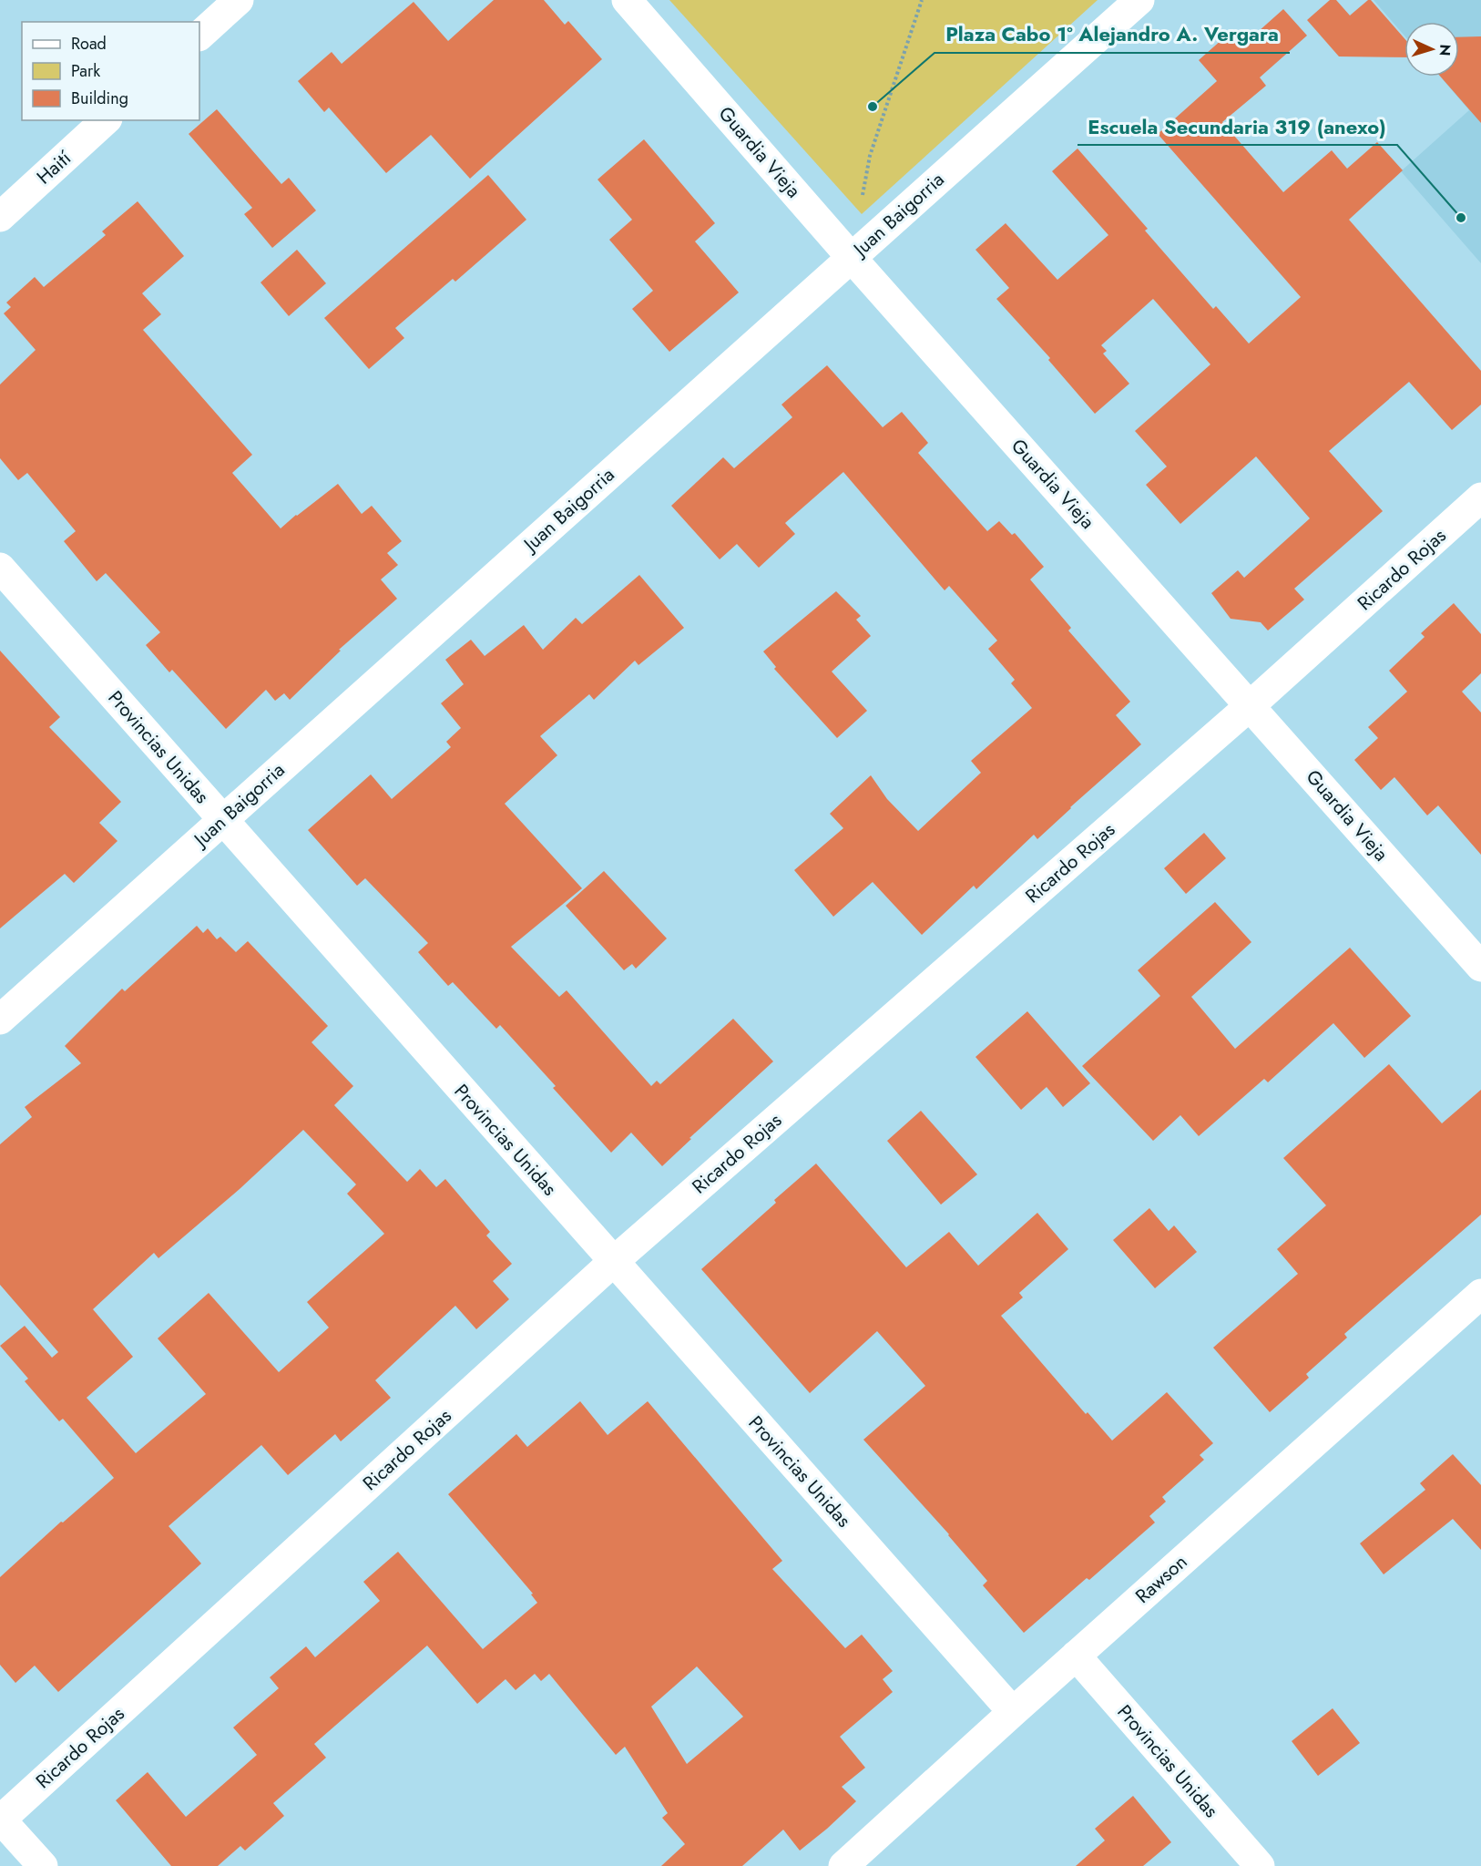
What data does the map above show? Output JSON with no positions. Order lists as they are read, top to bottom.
{
  "streets": {
    "street": [
      "Guardia Vieja",
      "Haití",
      "Juan Baigorria",
      "Ricardo Rojas",
      "Provincias Unidas",
      "Rawson"
    ]
  },
  "crossings": [
    ["Guardia Vieja", "Juan Baigorria"],
    ["Guardia Vieja", "Ricardo Rojas"],
    ["Juan Baigorria", "Provincias Unidas"],
    ["Ricardo Rojas", "Provincias Unidas"],
    ["Provincias Unidas", "Rawson"]
  ],
  "places": ["Plaza Cabo 1° Alejandro A. Vergara", "Escuela Secundaria 319 (anexo)"],
  "legend": ["Road", "Park", "Building"],
  "north": "right"
}
